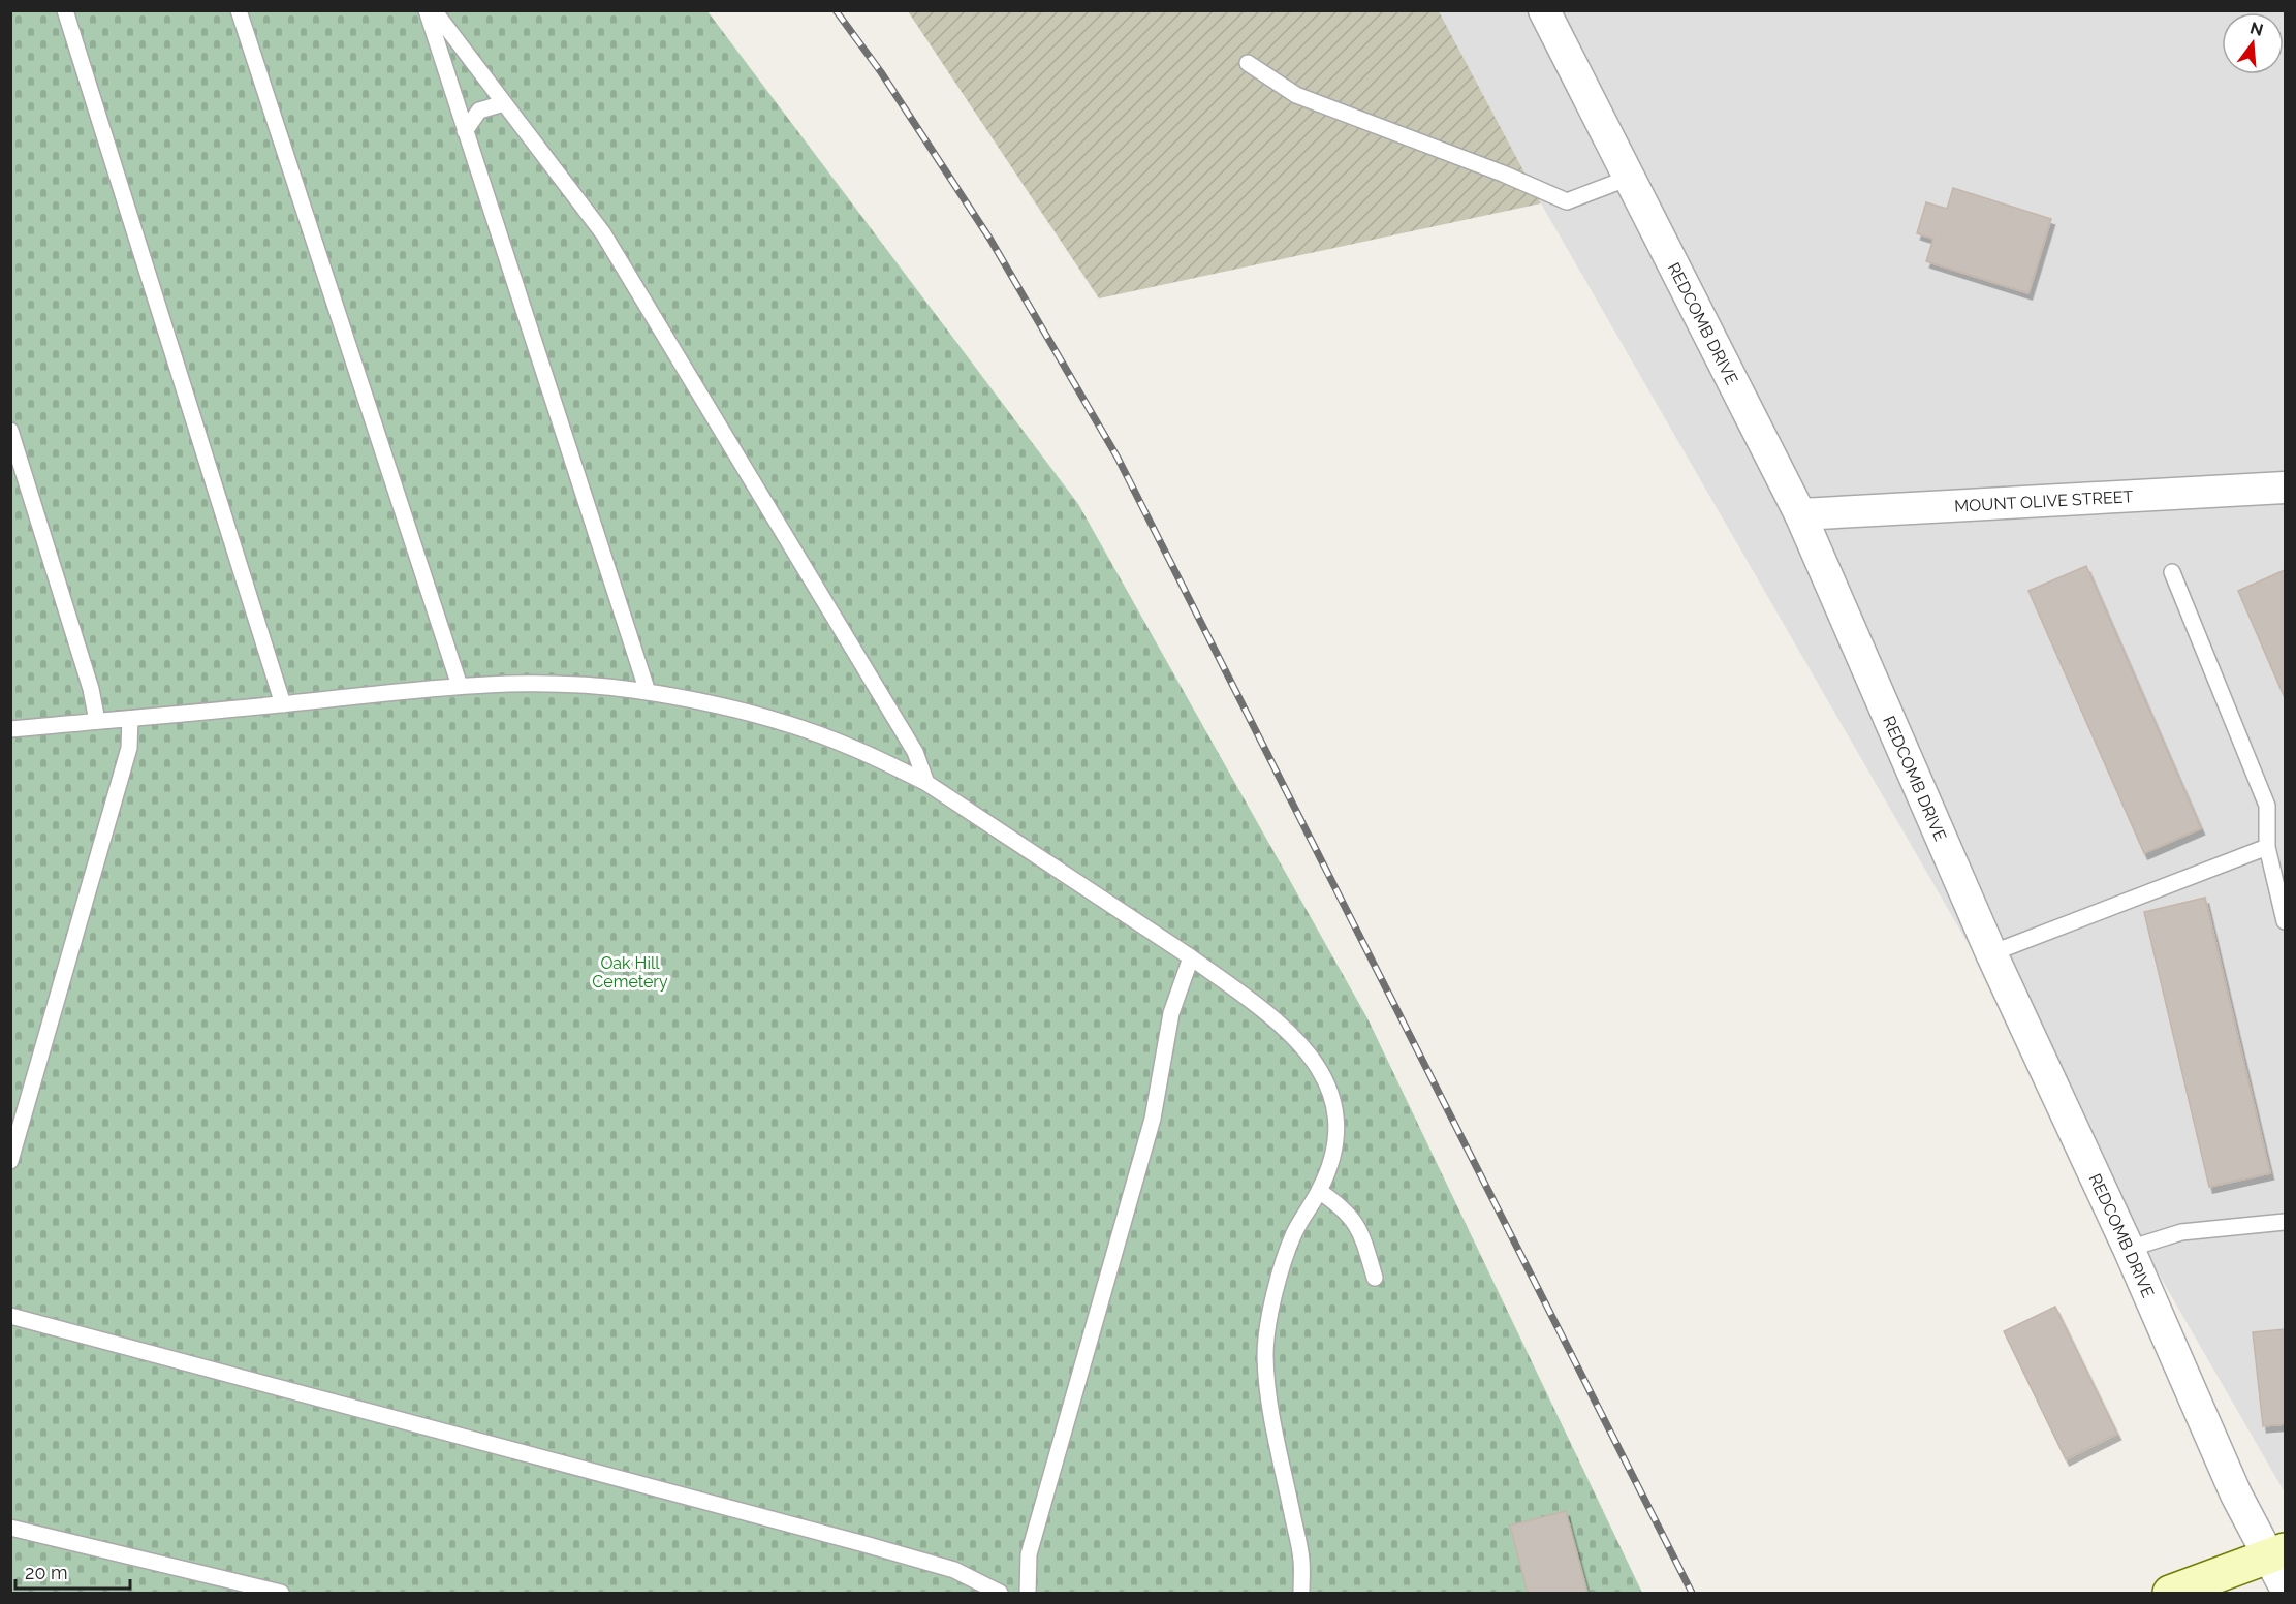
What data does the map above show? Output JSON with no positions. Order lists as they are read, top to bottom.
{
  "streets": {
    "street": ["REDCOMB DRIVE", "MOUNT OLIVE STREET"]
  },
  "crossings": [
    ["REDCOMB DRIVE", "MOUNT OLIVE STREET"]
  ],
  "parks": ["Oak Hill Cemetery"],
  "scale_bar": "20 m",
  "north": "top"
}
